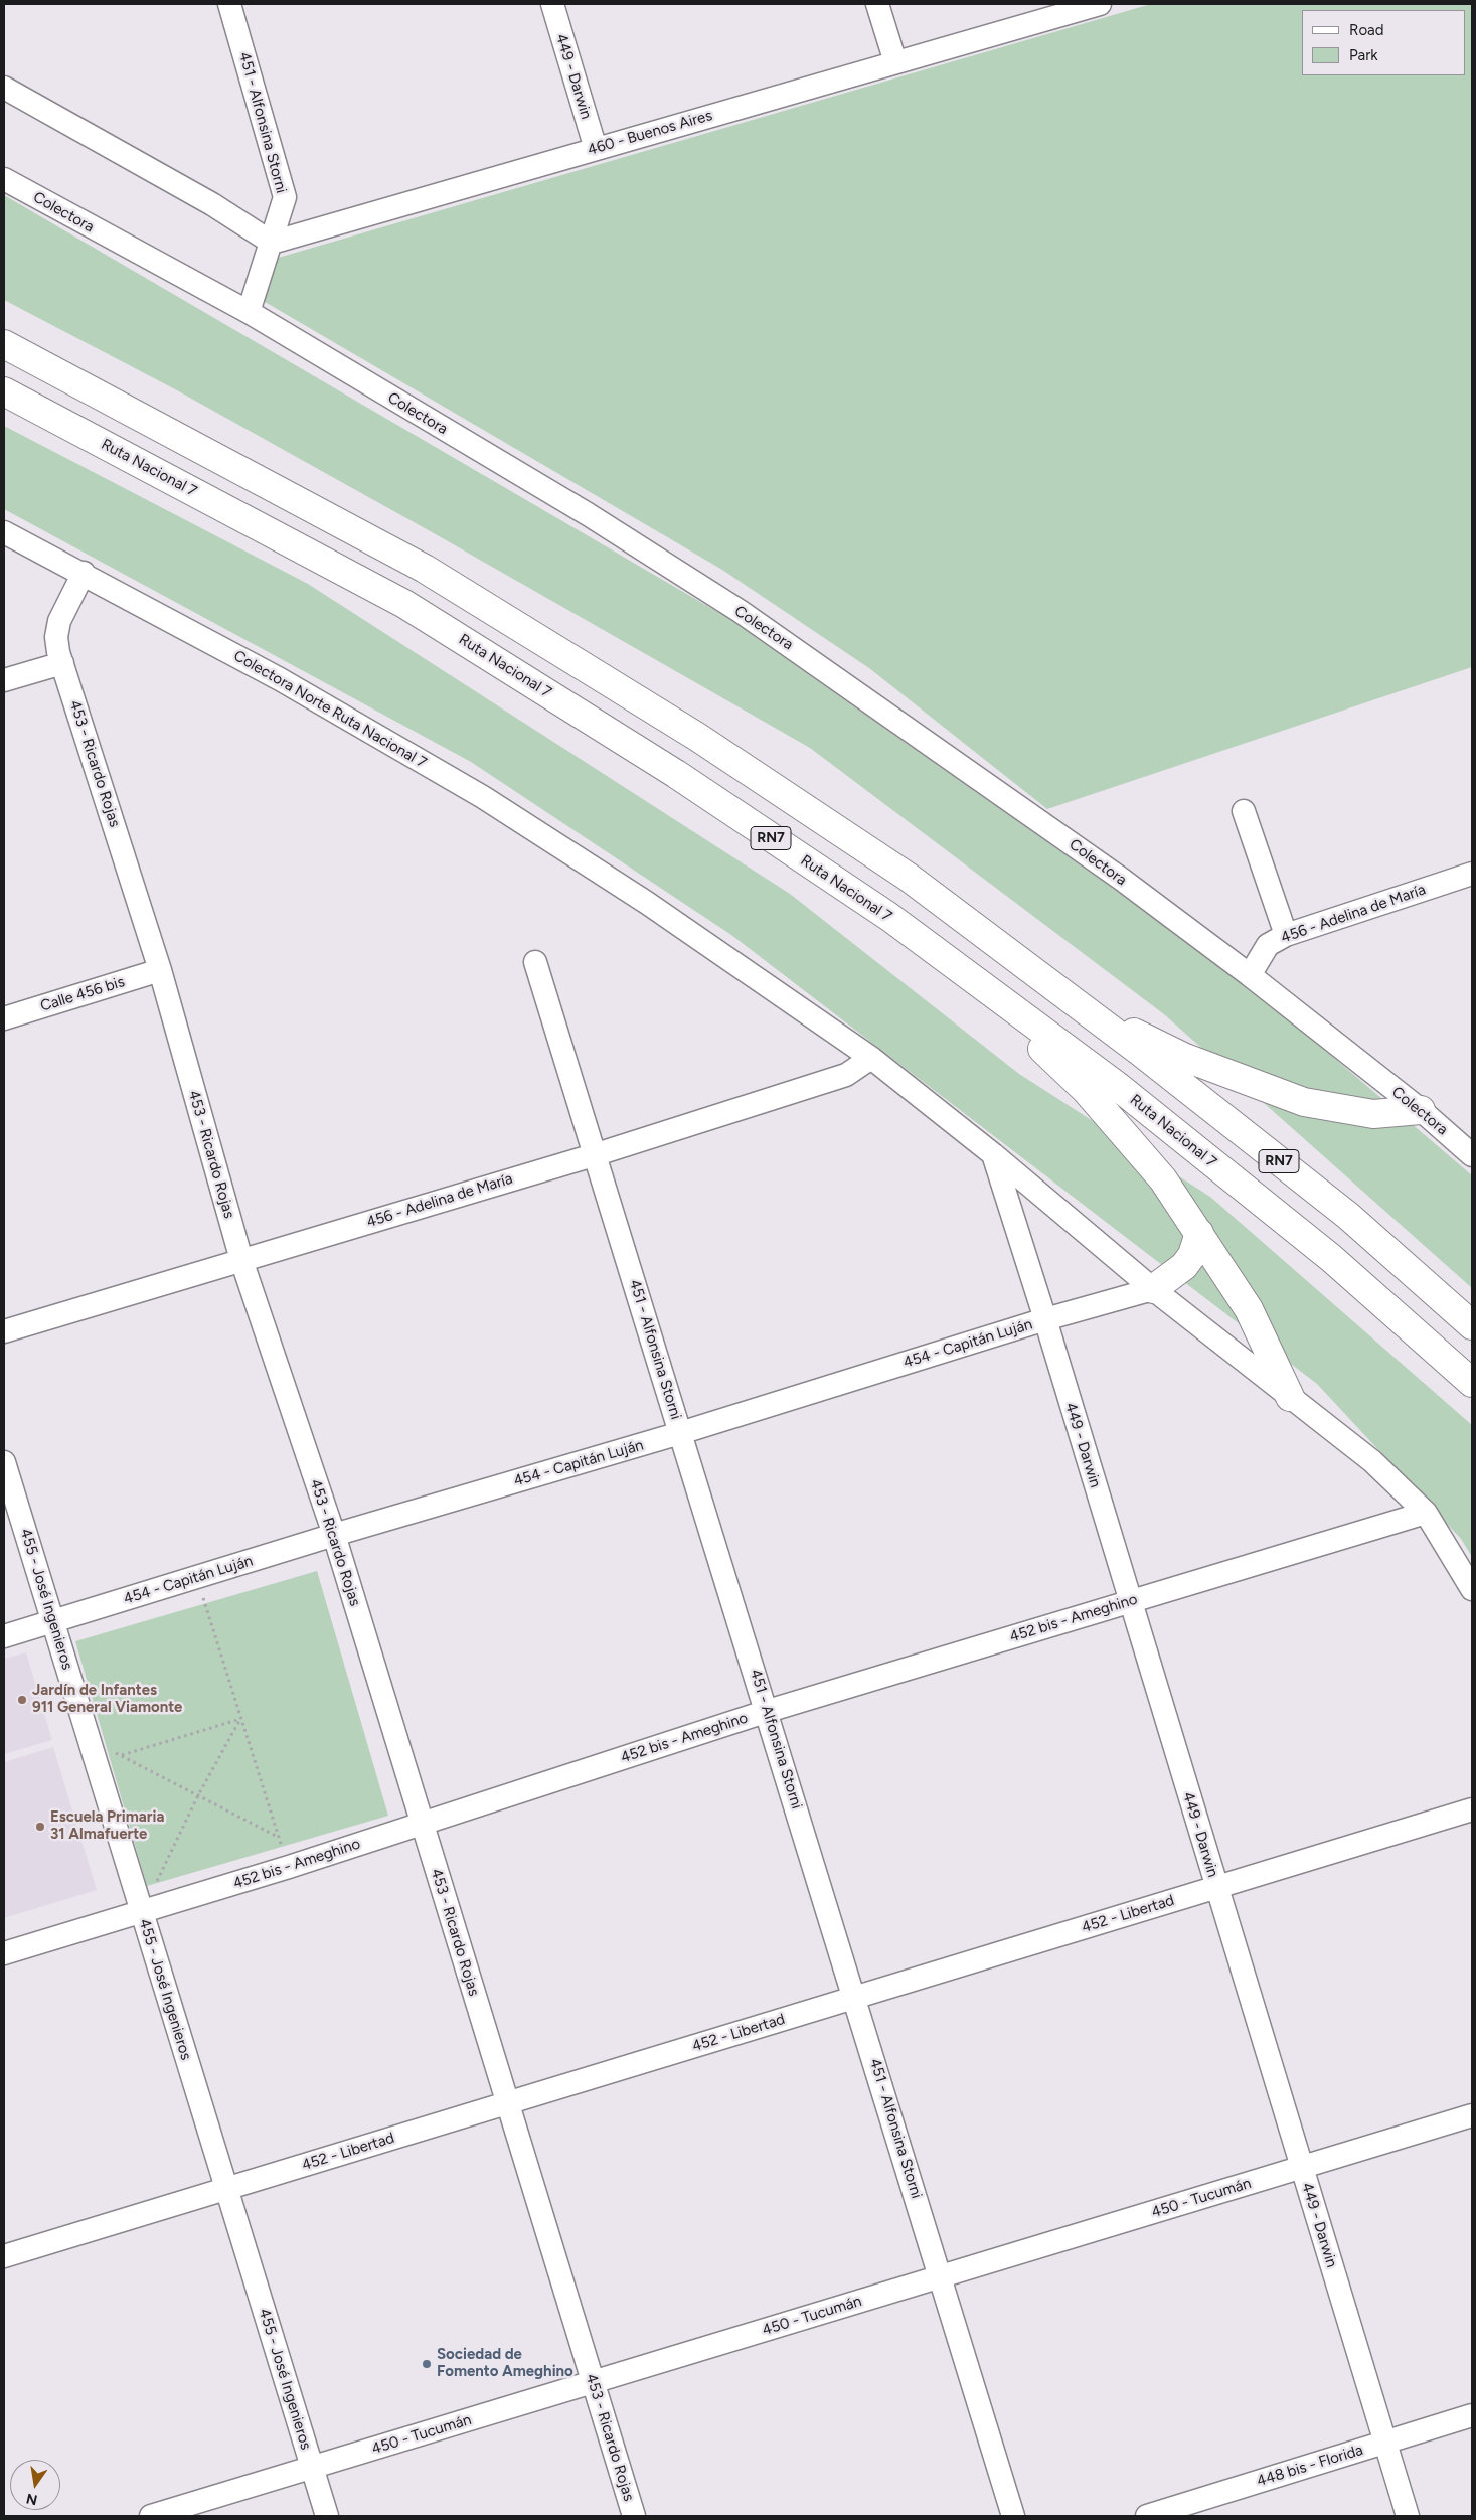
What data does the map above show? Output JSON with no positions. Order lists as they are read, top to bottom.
{
  "streets": {
    "highway": ["Ruta Nacional 7", "RN7"],
    "street": [
      "449 - Darwin",
      "451 - Alfonsina Storni",
      "460 - Buenos Aires",
      "Colectora",
      "Colectora Norte Ruta Nacional 7",
      "453 - Ricardo Rojas",
      "456 - Adelina de María",
      "Calle 456 bis",
      "454 - Capitán Luján",
      "455 - José Ingenieros",
      "452 bis - Ameghino",
      "452 - Libertad",
      "450 - Tucumán",
      "448 bis - Florida"
    ]
  },
  "crossings": [
    ["449 - Darwin", "460 - Buenos Aires"],
    ["449 - Darwin", "454 - Capitán Luján"],
    ["449 - Darwin", "452 bis - Ameghino"],
    ["449 - Darwin", "452 - Libertad"],
    ["449 - Darwin", "450 - Tucumán"],
    ["449 - Darwin", "448 bis - Florida"],
    ["451 - Alfonsina Storni", "460 - Buenos Aires"],
    ["451 - Alfonsina Storni", "456 - Adelina de María"],
    ["451 - Alfonsina Storni", "454 - Capitán Luján"],
    ["451 - Alfonsina Storni", "452 bis - Ameghino"],
    ["451 - Alfonsina Storni", "452 - Libertad"],
    ["451 - Alfonsina Storni", "450 - Tucumán"],
    ["Colectora", "456 - Adelina de María"],
    ["Colectora Norte Ruta Nacional 7", "453 - Ricardo Rojas"],
    ["Colectora Norte Ruta Nacional 7", "456 - Adelina de María"],
    ["453 - Ricardo Rojas", "456 - Adelina de María"],
    ["453 - Ricardo Rojas", "Calle 456 bis"],
    ["453 - Ricardo Rojas", "454 - Capitán Luján"],
    ["453 - Ricardo Rojas", "452 bis - Ameghino"],
    ["453 - Ricardo Rojas", "452 - Libertad"],
    ["453 - Ricardo Rojas", "450 - Tucumán"],
    ["454 - Capitán Luján", "455 - José Ingenieros"],
    ["455 - José Ingenieros", "452 bis - Ameghino"],
    ["455 - José Ingenieros", "452 - Libertad"],
    ["455 - José Ingenieros", "450 - Tucumán"]
  ],
  "places": ["Jardín de Infantes 911 General Viamonte", "Escuela Primaria 31 Almafuerte", "Sociedad de Fomento Ameghino"],
  "legend": ["Road", "Park"],
  "north": "bottom"
}
